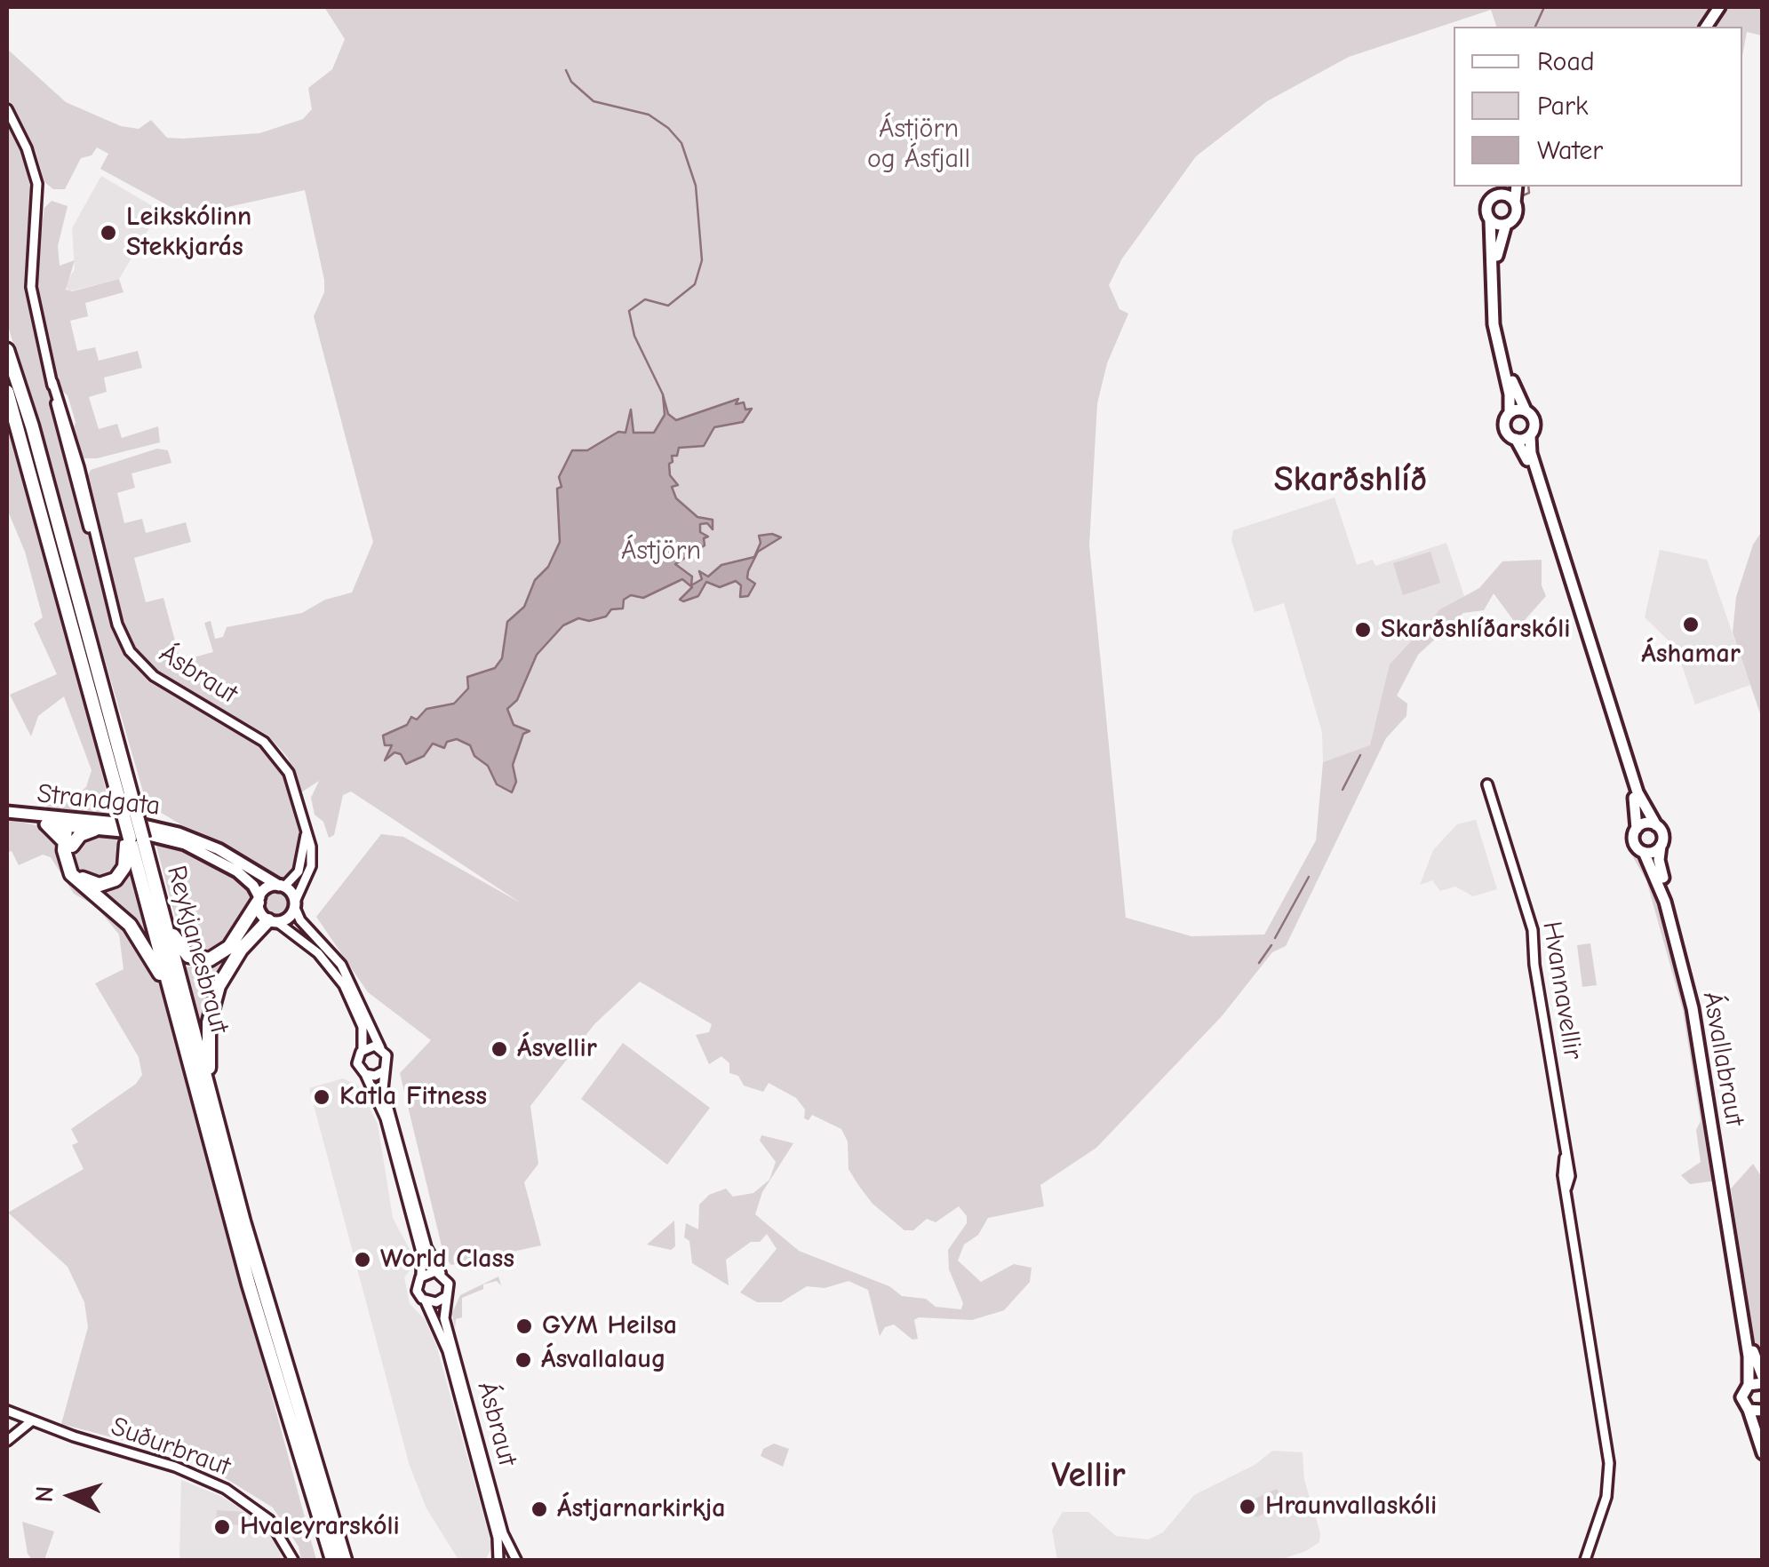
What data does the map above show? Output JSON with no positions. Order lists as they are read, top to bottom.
{
  "streets": {
    "highway": ["Reykjanesbraut"],
    "main road": ["Strandgata", "Ásvallabraut"],
    "street": ["Ásbraut", "Hvannavellir", "Suðurbraut"]
  },
  "crossings": [
    ["Ásbraut", "Strandgata"]
  ],
  "districts": ["Skarðshlíð", "Vellir"],
  "parks": ["Ástjörn og Ásfjall", "Ástjörn"],
  "places": [
    "Leikskólinn Stekkjarás",
    "Áshamar",
    "Skarðshlíðarskóli",
    "Ásvellir",
    "Katla Fitness",
    "World Class",
    "GYM Heilsa",
    "Ásvallalaug",
    "Hraunvallaskóli",
    "Ástjarnarkirkja",
    "Hvaleyrarskóli"
  ],
  "legend": ["Road", "Park", "Water"],
  "north": "left"
}
